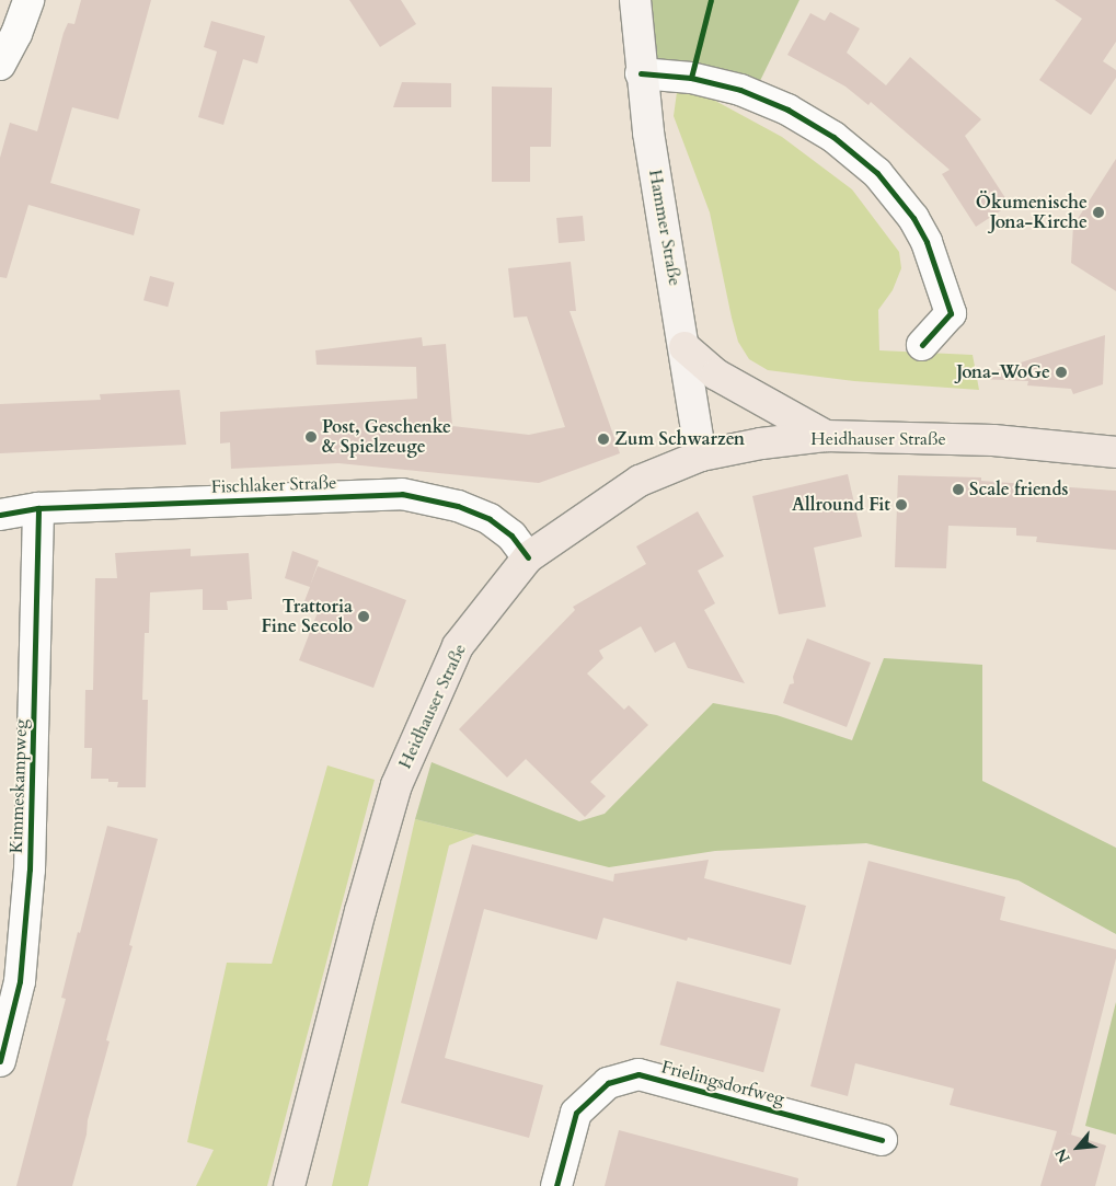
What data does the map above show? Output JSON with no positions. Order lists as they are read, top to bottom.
{
  "streets": {
    "main road": ["Hammer Straße", "Heidhauser Straße"],
    "street": ["Fischlaker Straße", "Kimmeskampweg", "Frielingsdorfweg"]
  },
  "crossings": [
    ["Hammer Straße", "Heidhauser Straße"],
    ["Heidhauser Straße", "Fischlaker Straße"],
    ["Fischlaker Straße", "Kimmeskampweg"]
  ],
  "places": [
    "Ökumenische Jona-Kirche",
    "Jona-WoGe",
    "Post, Geschenke & Spielzeuge",
    "Zum Schwarzen",
    "Scale friends",
    "Allround Fit",
    "Trattoria Fine Secolo"
  ],
  "north": "bottom left"
}
